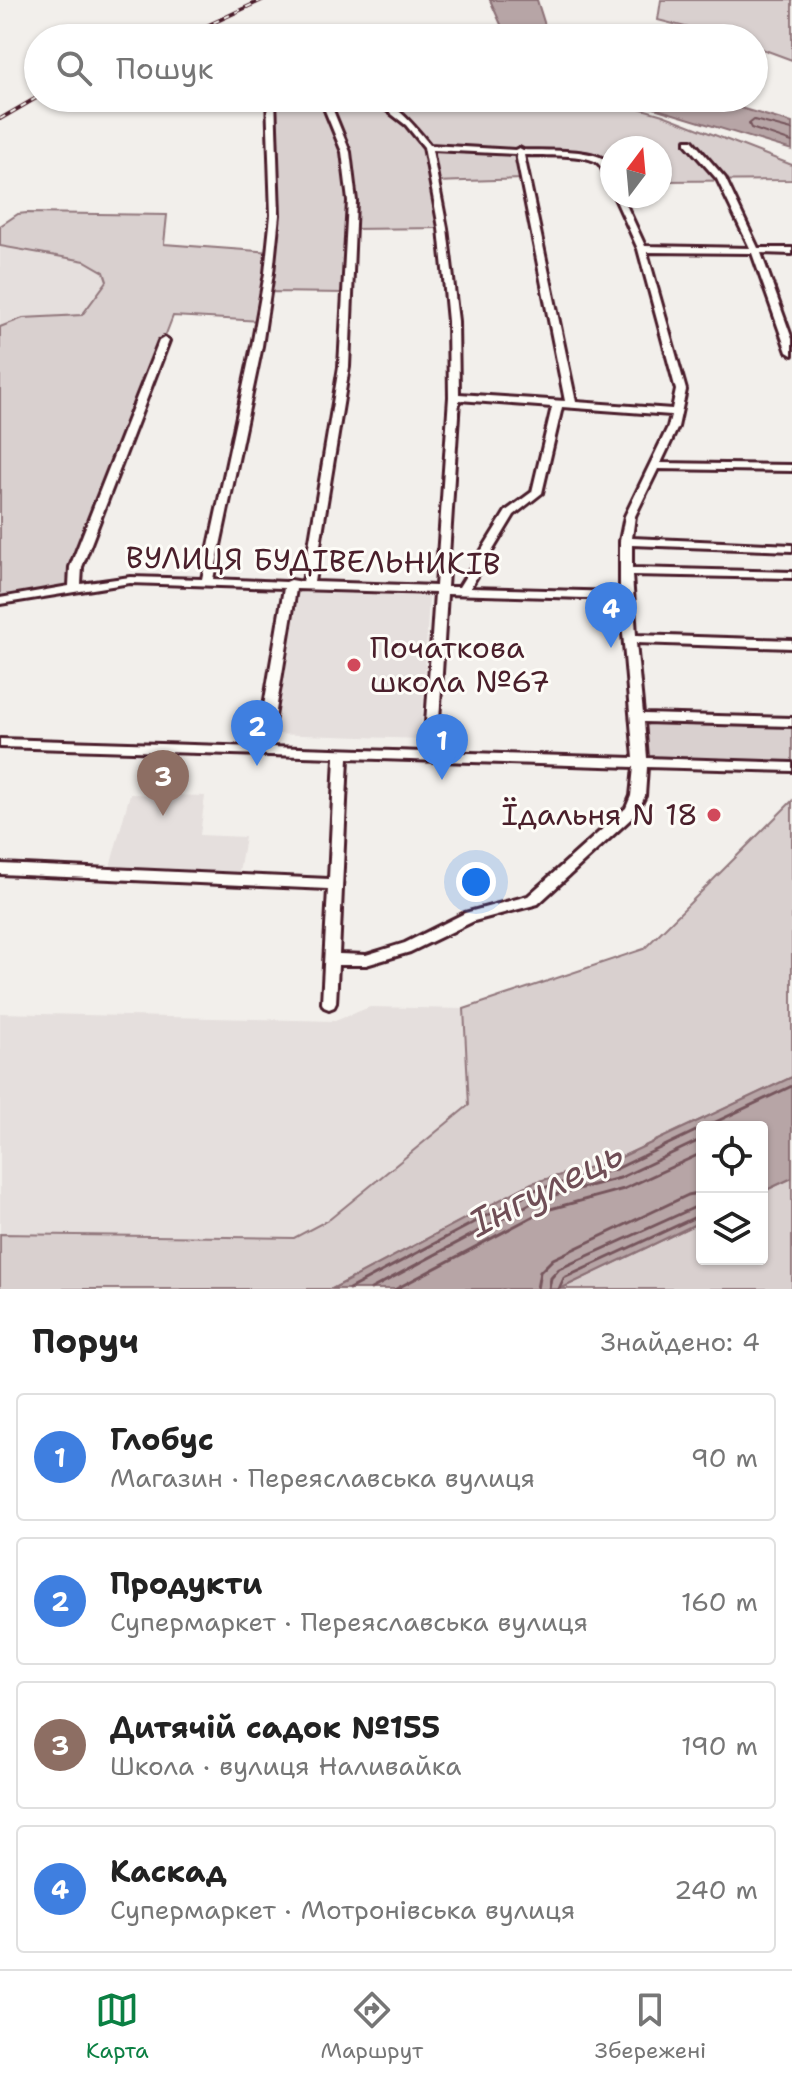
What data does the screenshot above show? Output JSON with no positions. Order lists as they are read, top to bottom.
{
  "streets": {
    "street": ["ВУЛИЦЯ БУДІВЕЛЬНИКІВ"]
  },
  "water": ["Інгулець"],
  "places": ["Початкова школа №67", "Їдальня N 18"],
  "north": "top",
  "page": {
    "search": "Пошук",
    "pins": [
      "4",
      "2",
      "1",
      "3"
    ],
    "heading": ["Поруч", "Знайдено: 4"],
    "list": [
      {
        "mark": "1",
        "name": "Глобус",
        "note": "Магазин · Переяславська вулиця",
        "value": "90 m"
      },
      {
        "mark": "2",
        "name": "Продукти",
        "note": "Супермаркет · Переяславська вулиця",
        "value": "160 m"
      },
      {
        "mark": "3",
        "name": "Дитячій садок №155",
        "note": "Школа · вулиця Наливайка",
        "value": "190 m"
      },
      {
        "mark": "4",
        "name": "Каскад",
        "note": "Супермаркет · Мотронівська вулиця",
        "value": "240 m"
      }
    ],
    "nav": ["Карта", "Маршрут", "Збережені"]
  }
}
